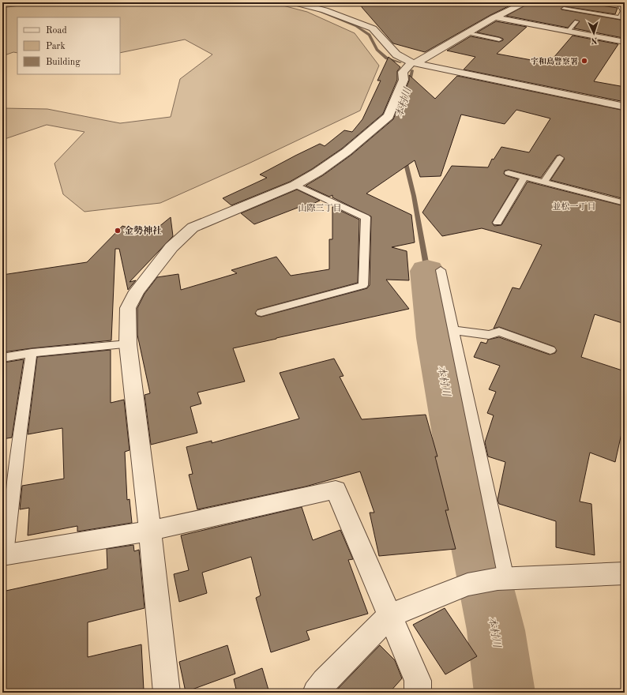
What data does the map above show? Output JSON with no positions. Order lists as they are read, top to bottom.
{
  "districts": ["並松一丁目", "山際三丁目"],
  "water": ["本村川"],
  "places": ["宇和島警察署", "金勢神社"],
  "legend": ["Road", "Park", "Building"],
  "north": "bottom"
}
